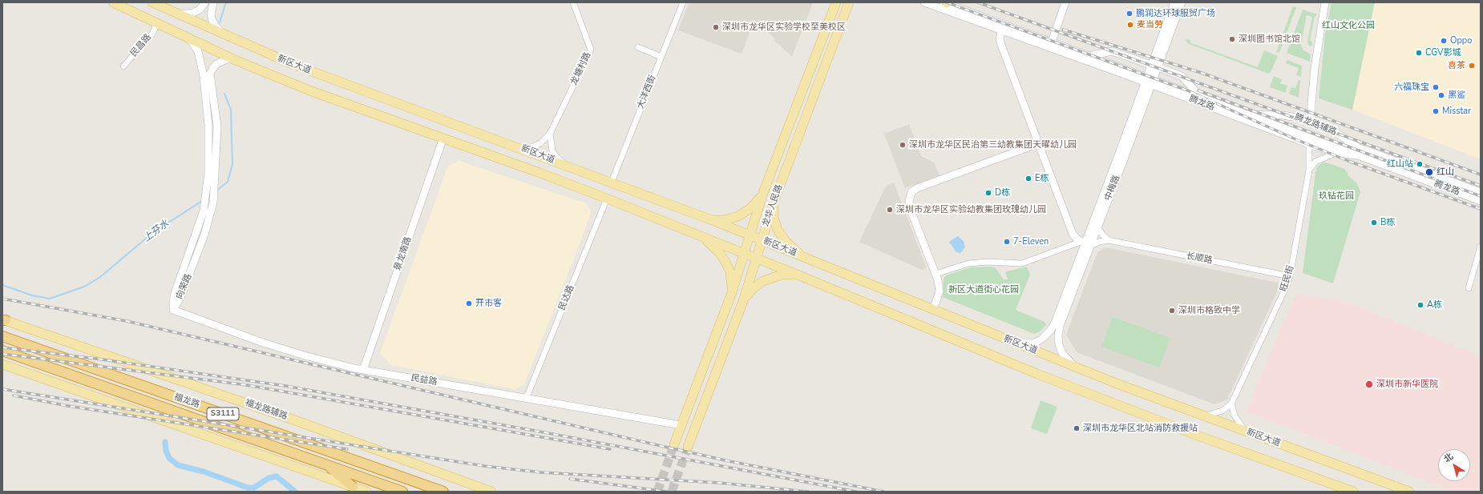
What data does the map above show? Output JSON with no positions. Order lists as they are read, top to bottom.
{
  "streets": {
    "highway": ["福龙路", "S3111"],
    "main road": [
      "新区大道",
      "腾龙路",
      "腾龙路辅路",
      "中梅路",
      "龙华人民路",
      "景龙南路",
      "向荣路",
      "民益路",
      "福龙路辅路"
    ],
    "street": [
      "民昌路",
      "龙塘村路",
      "大洋西街",
      "长顺路",
      "旺民街",
      "民达路"
    ]
  },
  "crossings": [
    ["民昌路", "新区大道"],
    ["新区大道", "龙塘村路"],
    ["新区大道", "大洋西街"],
    ["新区大道", "中梅路"],
    ["新区大道", "龙华人民路"],
    ["新区大道", "景龙南路"],
    ["新区大道", "向荣路"],
    ["新区大道", "民达路"],
    ["腾龙路", "腾龙路辅路"],
    ["腾龙路", "中梅路"],
    ["腾龙路", "旺民街"],
    ["龙华人民路", "民益路"],
    ["景龙南路", "民益路"],
    ["长顺路", "旺民街"],
    ["向荣路", "民益路"],
    ["民达路", "民益路"]
  ],
  "water": ["上芬水"],
  "parks": ["红山文化公园", "玖钻花园", "新区大道街心花园"],
  "places": [
    "鹏润达环球服贸广场",
    "麦当劳",
    "深圳市龙华区实验学校至美校区",
    "深圳图书馆北馆",
    "Oppo",
    "CGV影城",
    "喜茶",
    "六福珠宝",
    "黑鲨",
    "Misstar",
    "深圳市龙华区民治第三幼教集团天曜幼儿园",
    "红山站",
    "红山",
    "E栋",
    "D栋",
    "深圳市龙华区实验幼教集团玫瑰幼儿园",
    "B栋",
    "7-Eleven",
    "开市客",
    "A栋",
    "深圳市格致中学",
    "深圳市新华医院",
    "深圳市龙华区北站消防救援站"
  ],
  "north": "top left"
}
